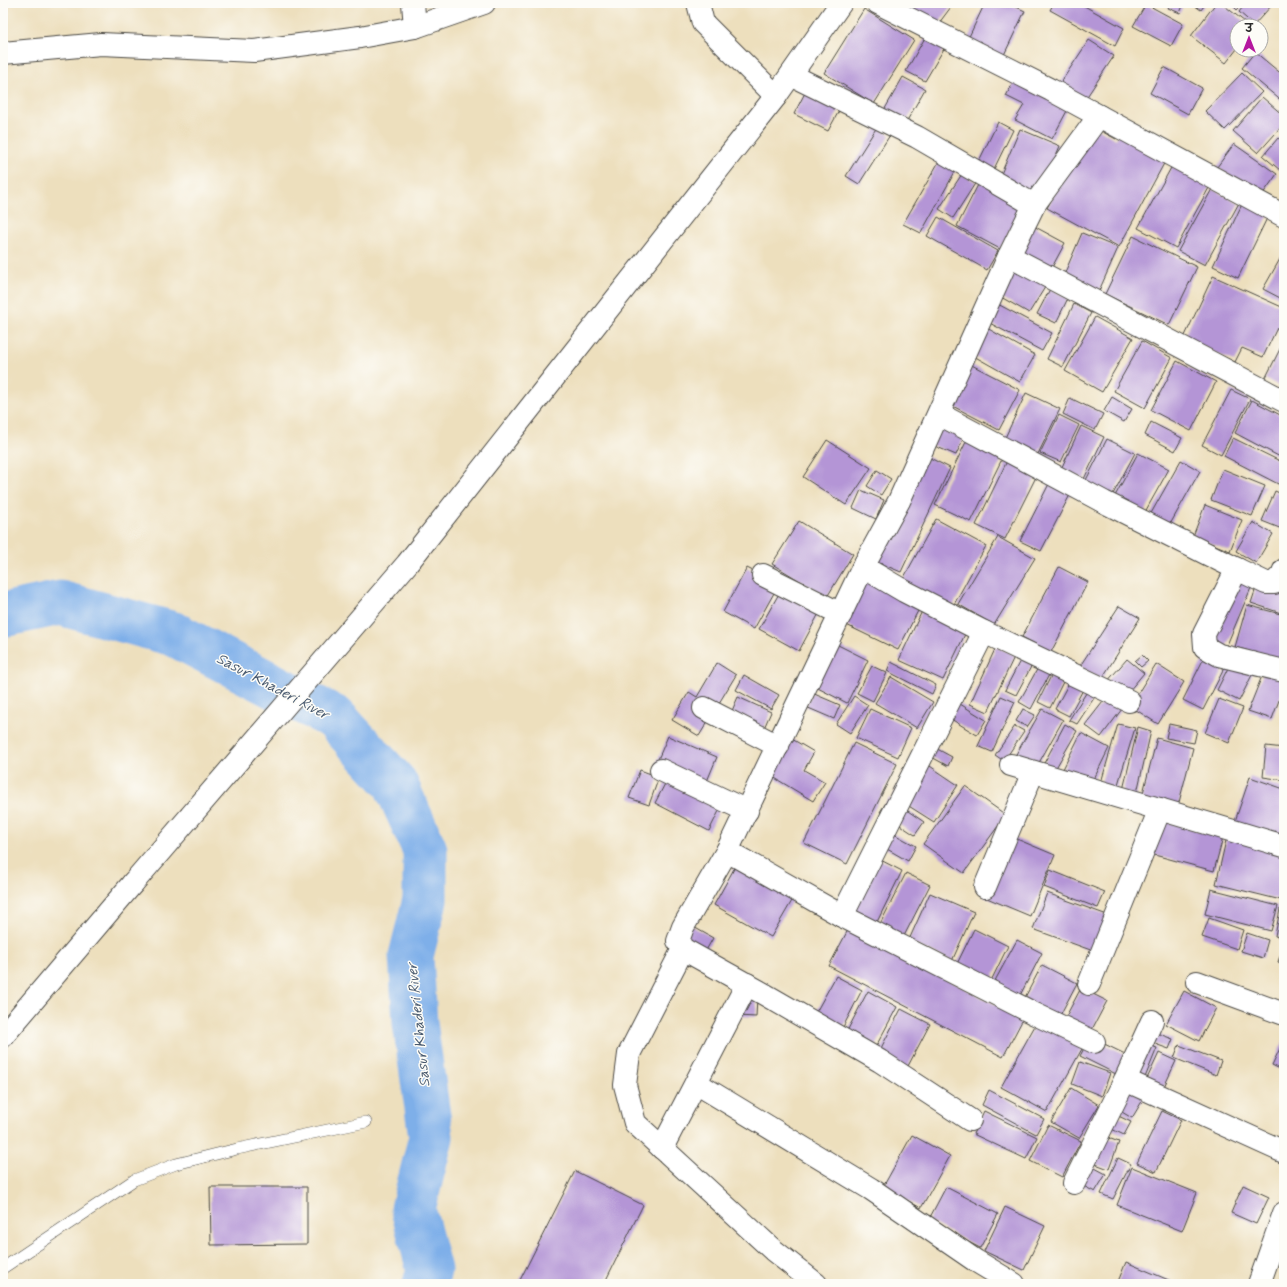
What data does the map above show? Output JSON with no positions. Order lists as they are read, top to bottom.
{
  "water": ["Sasur Khaderi River"],
  "north": "top"
}
